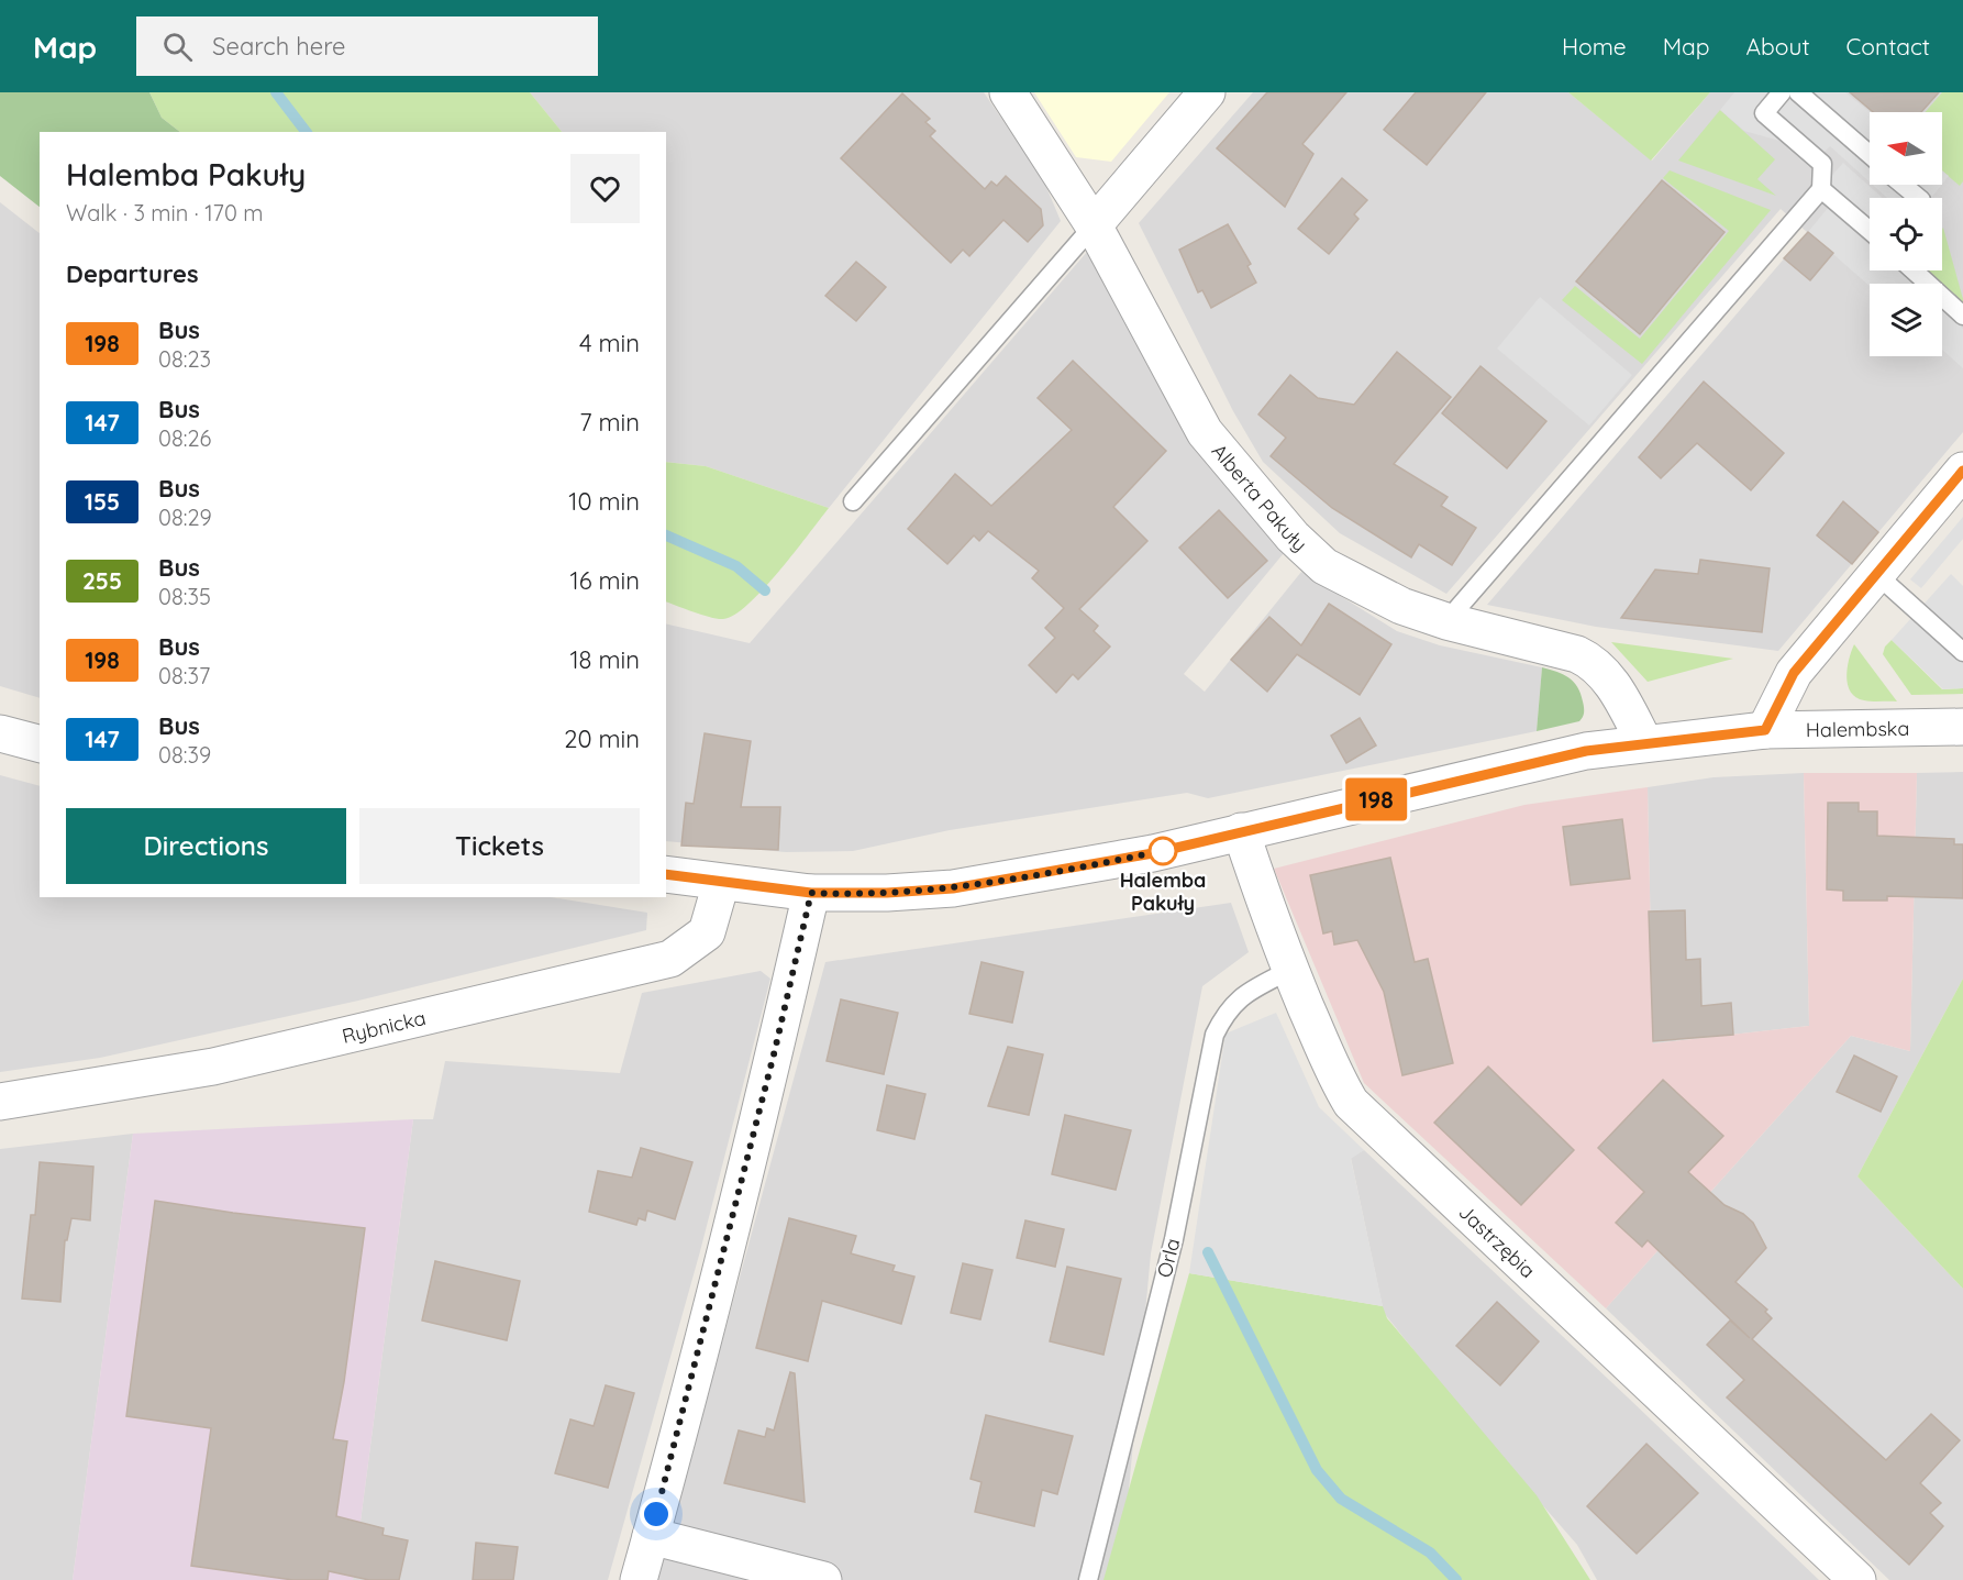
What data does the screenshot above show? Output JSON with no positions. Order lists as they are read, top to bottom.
{
  "streets": {
    "street": [
      "Alberta Pakuły",
      "Halembska",
      "Rybnicka",
      "Jastrzębia"
    ],
    "lane": ["Orla"]
  },
  "crossings": [
    ["Alberta Pakuły", "Halembska"],
    ["Halembska", "Rybnicka"],
    ["Halembska", "Jastrzębia"],
    ["Jastrzębia", "Orla"]
  ],
  "places": ["Halemba Pakuły"],
  "lines": ["bus line 198"],
  "north": "left",
  "page": {
    "header": "Map",
    "search": "Search here",
    "nav": [
      "Home",
      "Map",
      "About",
      "Contact"
    ],
    "on_map": "198",
    "heading": [
      ["Halemba Pakuły", "Walk · 3 min · 170 m"],
      "Departures"
    ],
    "list": [
      {
        "mark": "198",
        "name": "Bus",
        "note": "08:23",
        "value": "4 min"
      },
      {
        "mark": "147",
        "name": "Bus",
        "note": "08:26",
        "value": "7 min"
      },
      {
        "mark": "155",
        "name": "Bus",
        "note": "08:29",
        "value": "10 min"
      },
      {
        "mark": "255",
        "name": "Bus",
        "note": "08:35",
        "value": "16 min"
      },
      {
        "mark": "198",
        "name": "Bus",
        "note": "08:37",
        "value": "18 min"
      },
      {
        "mark": "147",
        "name": "Bus",
        "note": "08:39",
        "value": "20 min"
      }
    ],
    "buttons": ["Directions", "Tickets"]
  }
}
